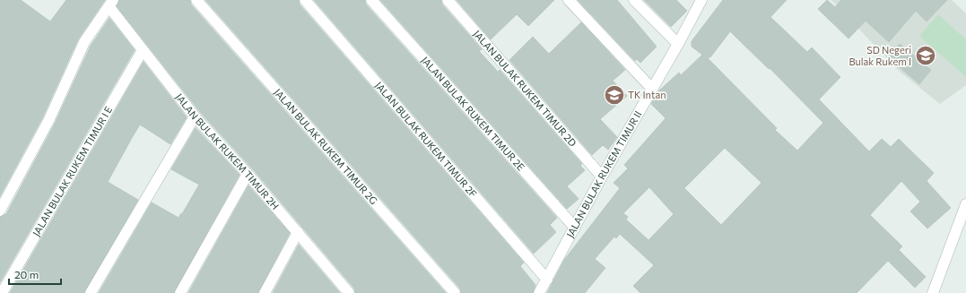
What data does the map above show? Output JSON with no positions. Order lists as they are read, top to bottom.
{
  "streets": {
    "street": [
      "JALAN BULAK RUKEM TIMUR 2D",
      "JALAN BULAK RUKEM TIMUR 2E",
      "JALAN BULAK RUKEM TIMUR 2F",
      "JALAN BULAK RUKEM TIMUR 2G",
      "JALAN BULAK RUKEM TIMUR 2H",
      "JALAN BULAK RUKEM TIMUR I E",
      "JALAN BULAK RUKEM TIMUR II"
    ]
  },
  "crossings": [
    ["JALAN BULAK RUKEM TIMUR 2D", "JALAN BULAK RUKEM TIMUR II"],
    ["JALAN BULAK RUKEM TIMUR 2E", "JALAN BULAK RUKEM TIMUR II"],
    ["JALAN BULAK RUKEM TIMUR 2F", "JALAN BULAK RUKEM TIMUR II"],
    ["JALAN BULAK RUKEM TIMUR 2H", "JALAN BULAK RUKEM TIMUR I E"]
  ],
  "places": {
    "school or university": ["SD Negeri Bulak Rukem I", "TK Intan"]
  },
  "scale_bar": "20 m"
}
